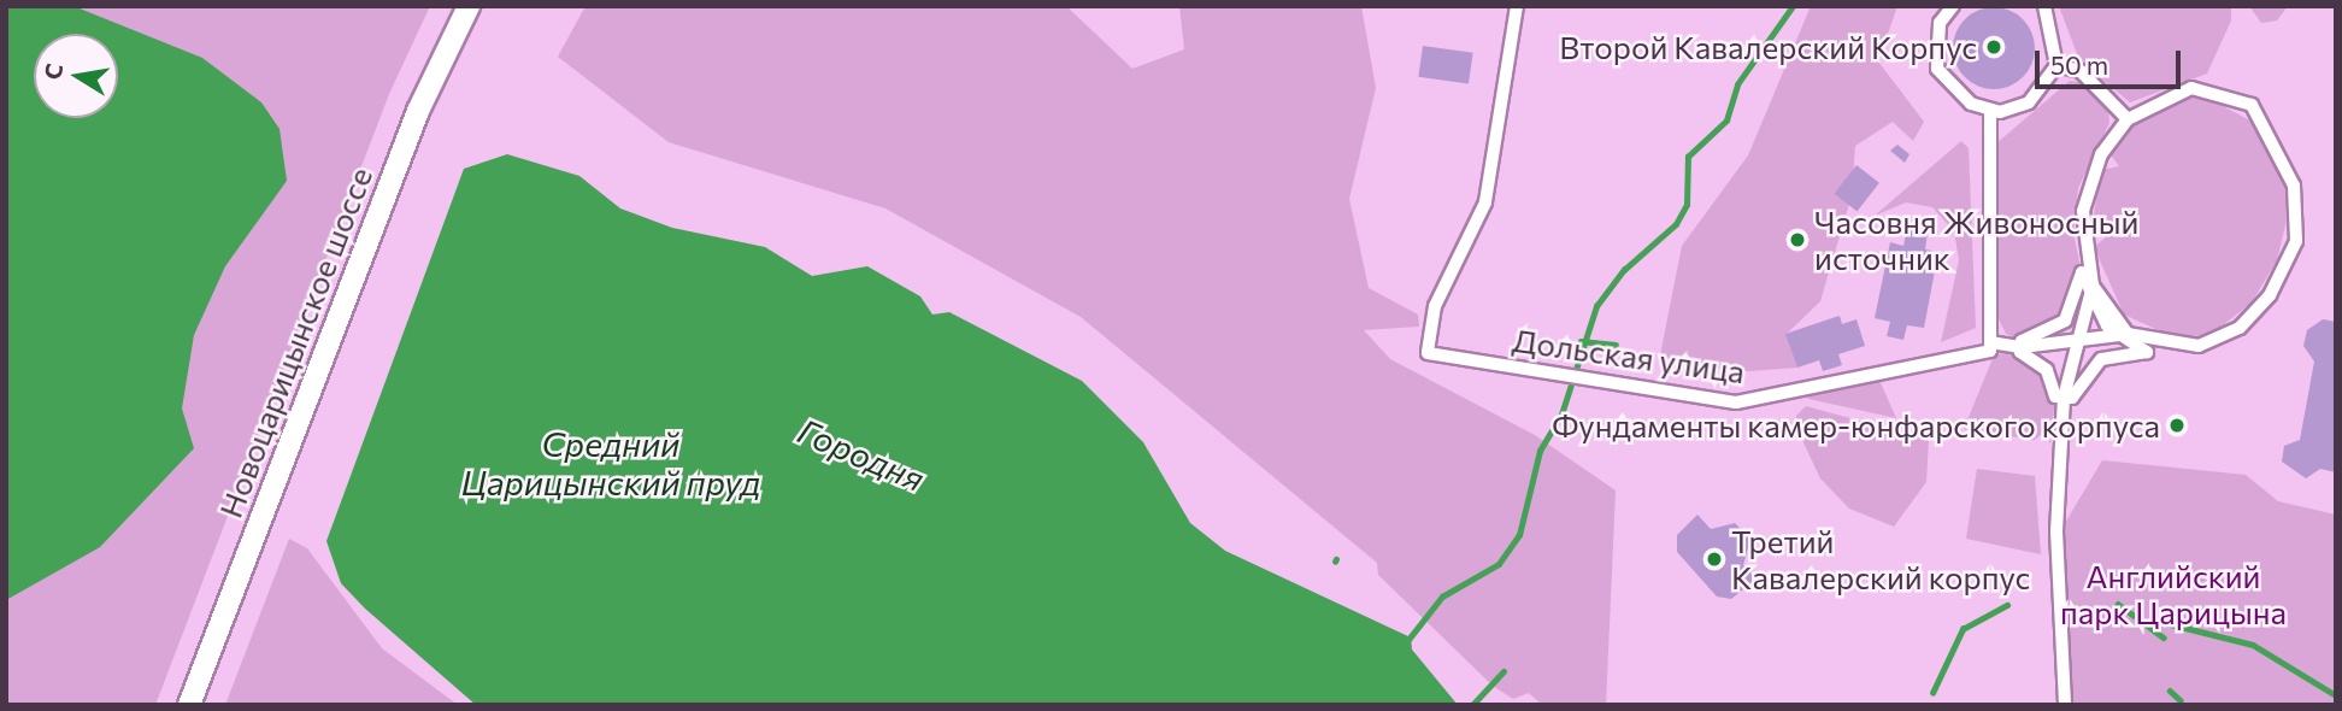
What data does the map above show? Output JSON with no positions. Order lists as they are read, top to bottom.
{
  "streets": {
    "main road": ["Новоцарицынское шоссе"],
    "street": ["Дольская улица"]
  },
  "water": ["Средний Царицынский пруд", "Городня"],
  "parks": ["Английский парк Царицына"],
  "places": [
    "Второй Кавалерский Корпус",
    "Часовня Живоносный источник",
    "Фундаменты камер-юнфарского корпуса",
    "Третий Кавалерский корпус"
  ],
  "scale_bar": "50 m",
  "north": "left"
}
